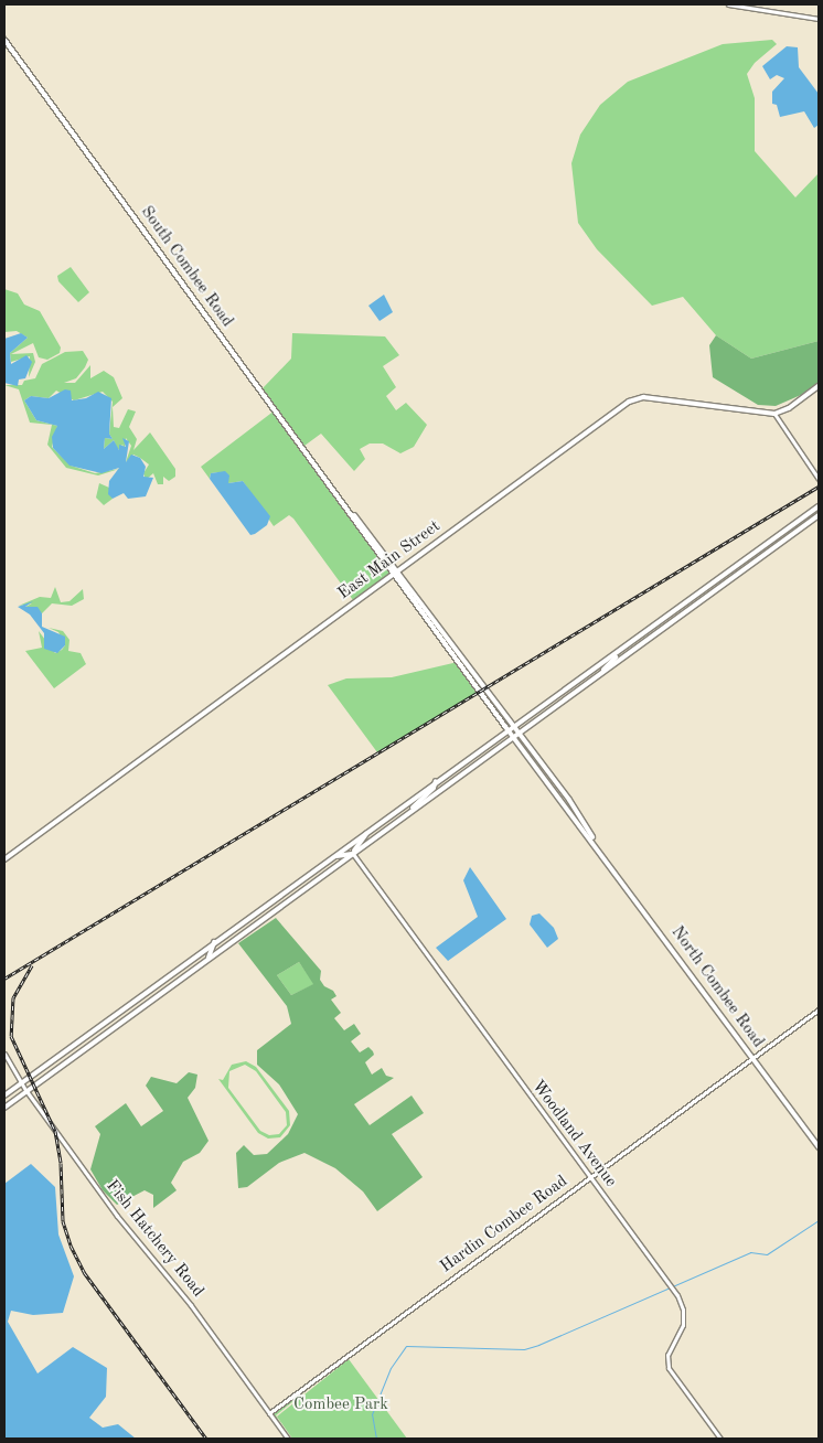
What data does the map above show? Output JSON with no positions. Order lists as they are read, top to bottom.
{
  "streets": {
    "main road": ["South Combee Road", "East Main Street", "North Combee Road"],
    "street": ["Woodland Avenue", "Hardin Combee Road", "Fish Hatchery Road"]
  },
  "crossings": [
    ["South Combee Road", "East Main Street"],
    ["South Combee Road", "North Combee Road"],
    ["East Main Street", "North Combee Road"],
    ["North Combee Road", "Hardin Combee Road"],
    ["Woodland Avenue", "Hardin Combee Road"],
    ["Hardin Combee Road", "Fish Hatchery Road"]
  ],
  "parks": ["Combee Park"]
}
